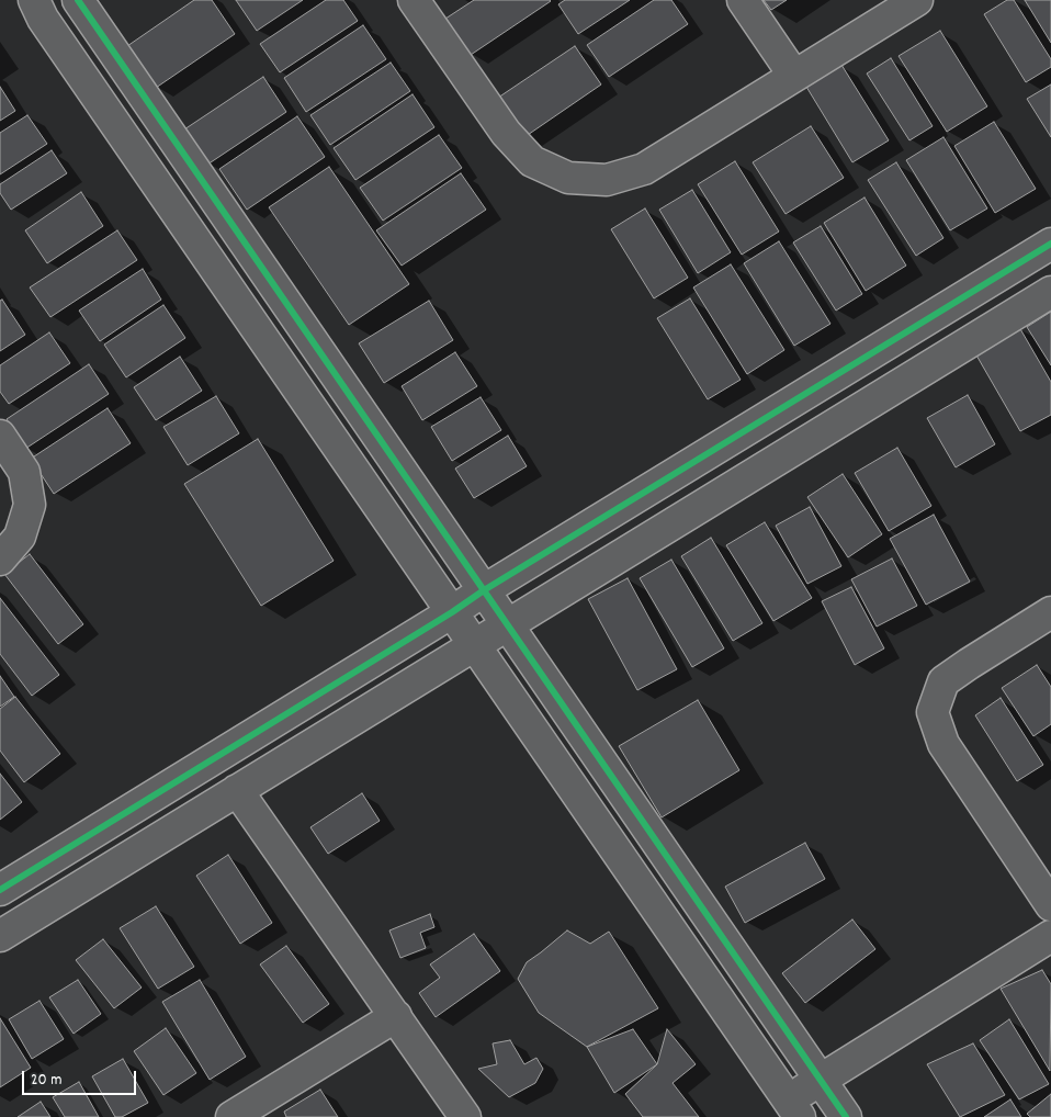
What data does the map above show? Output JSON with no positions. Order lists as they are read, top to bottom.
{
  "scale_bar": "20 m"
}
